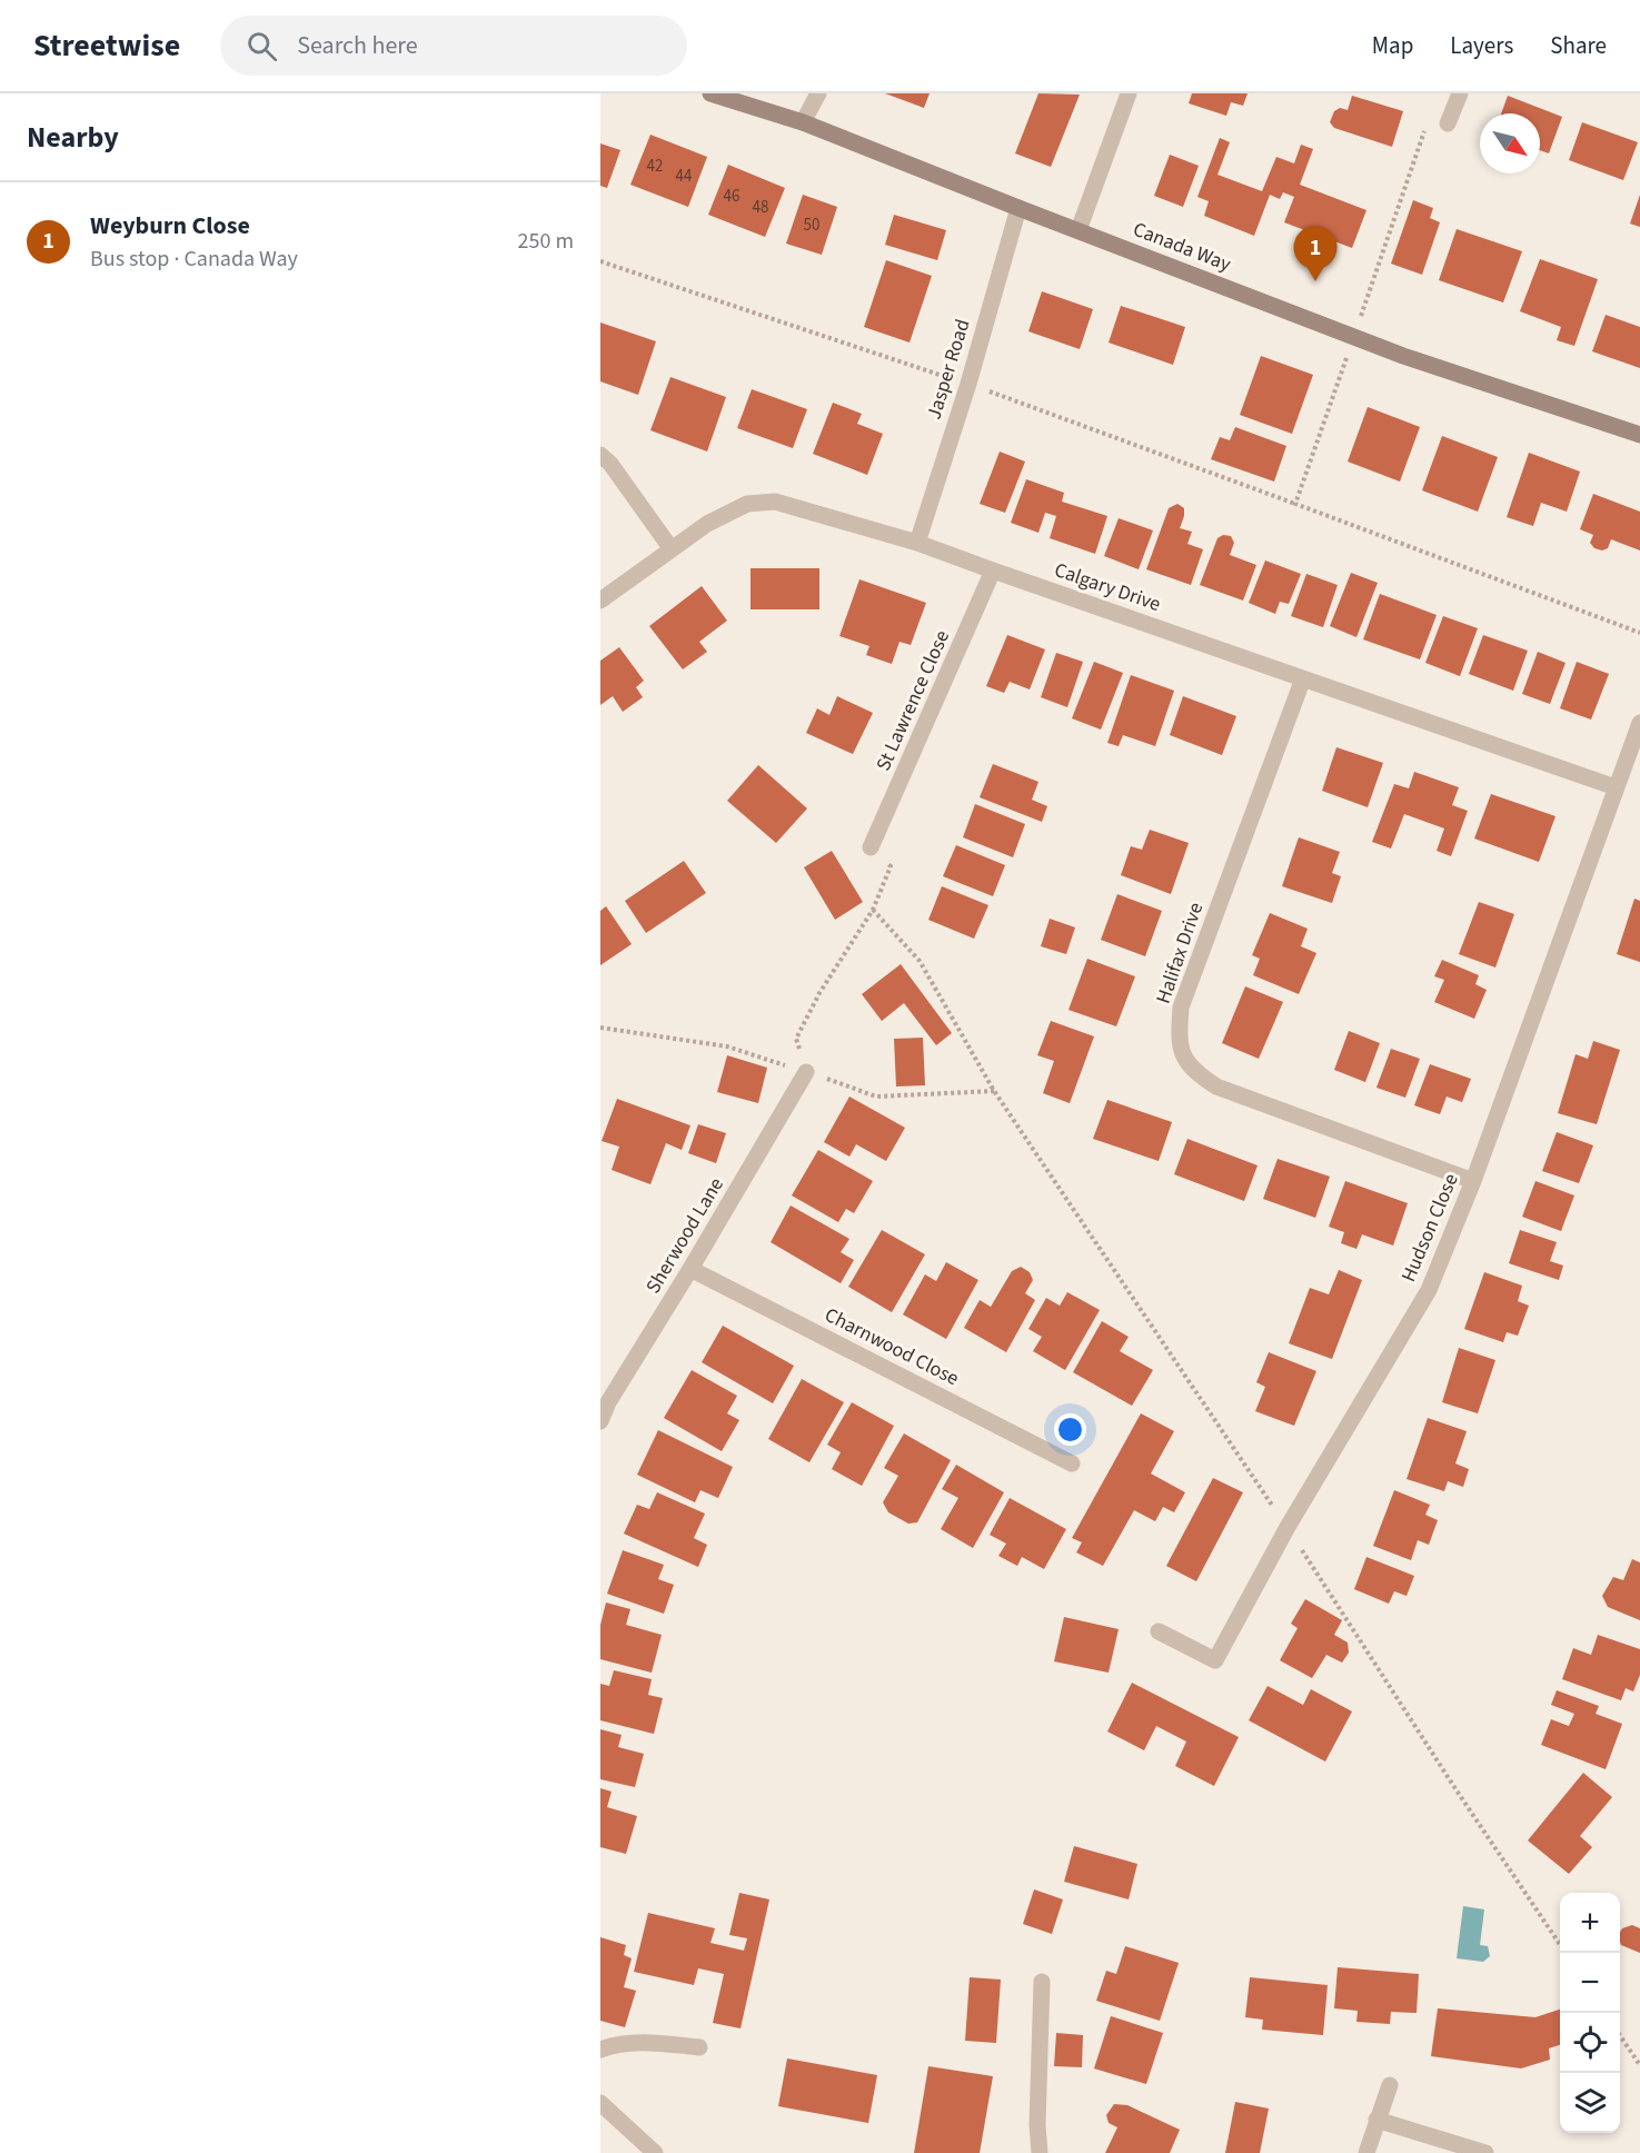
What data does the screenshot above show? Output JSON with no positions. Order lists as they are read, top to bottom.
{
  "streets": {
    "street": [
      "Canada Way",
      "Jasper Road",
      "Calgary Drive",
      "St Lawrence Close",
      "Halifax Drive",
      "Hudson Close",
      "Sherwood Lane",
      "Charnwood Close"
    ]
  },
  "crossings": [
    ["Canada Way", "Jasper Road"],
    ["Jasper Road", "Calgary Drive"],
    ["Calgary Drive", "St Lawrence Close"],
    ["Calgary Drive", "Halifax Drive"],
    ["Calgary Drive", "Hudson Close"],
    ["Halifax Drive", "Hudson Close"],
    ["Sherwood Lane", "Charnwood Close"]
  ],
  "house_numbers": [
    "42",
    "44",
    "46",
    "48",
    "50"
  ],
  "north": "bottom right",
  "page": {
    "header": "Streetwise",
    "search": "Search here",
    "nav": ["Map", "Layers", "Share"],
    "heading": "Nearby",
    "list": [
      {
        "mark": "1",
        "name": "Weyburn Close",
        "note": "Bus stop · Canada Way",
        "value": "250 m"
      }
    ],
    "pins": "1",
    "map_buttons": ["+", "−"]
  }
}
